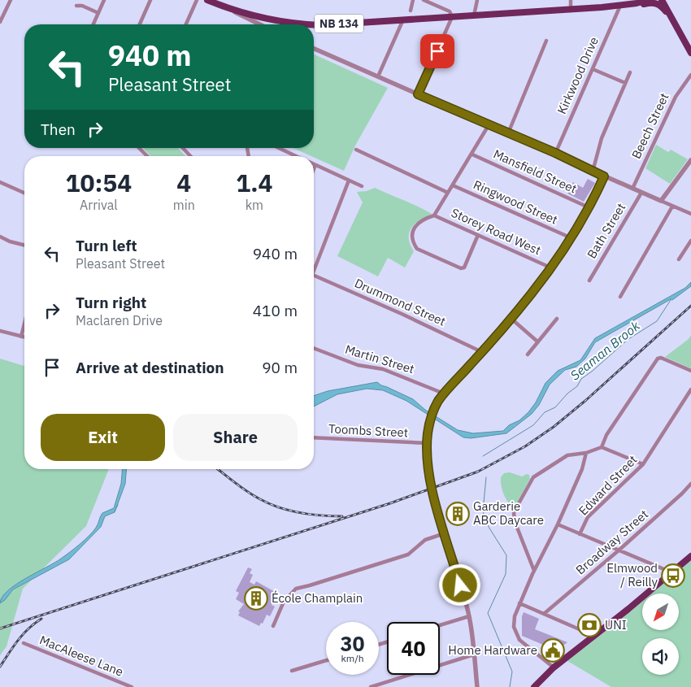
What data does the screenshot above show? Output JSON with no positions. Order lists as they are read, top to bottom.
{
  "streets": {
    "main road": ["NB 134"],
    "street": [
      "Kirkwood Drive",
      "Beech Street",
      "Mansfield Street",
      "Ringwood Street",
      "Bath Street",
      "Storey Road West",
      "Drummond Street",
      "Martin Street",
      "Toombs Street",
      "Edward Street",
      "Broadway Street",
      "MacAleese Lane"
    ]
  },
  "crossings": [
    ["NB 134", "Kirkwood Drive"]
  ],
  "water": ["Seaman Brook"],
  "places": {
    "building": ["Garderie ABC Daycare", "École Champlain"],
    "bus stop": ["Elmwood / Reilly"],
    "bank": ["UNI"],
    "public building": ["Home Hardware"]
  },
  "north": "bottom left",
  "page": {
    "turn": ["940 m", "Pleasant Street"],
    "then": "Then",
    "eta": [
      "10:54",
      "Arrival",
      "4",
      "min",
      "1.4",
      "km"
    ],
    "list": [
      {
        "name": "Turn left",
        "note": "Pleasant Street",
        "value": "940 m"
      },
      {
        "name": "Turn right",
        "note": "Maclaren Drive",
        "value": "410 m"
      },
      {
        "name": "Arrive at destination",
        "value": "90 m"
      }
    ],
    "buttons": ["Exit", "Share"],
    "speed": "30 km/h",
    "limit": "40"
  }
}
